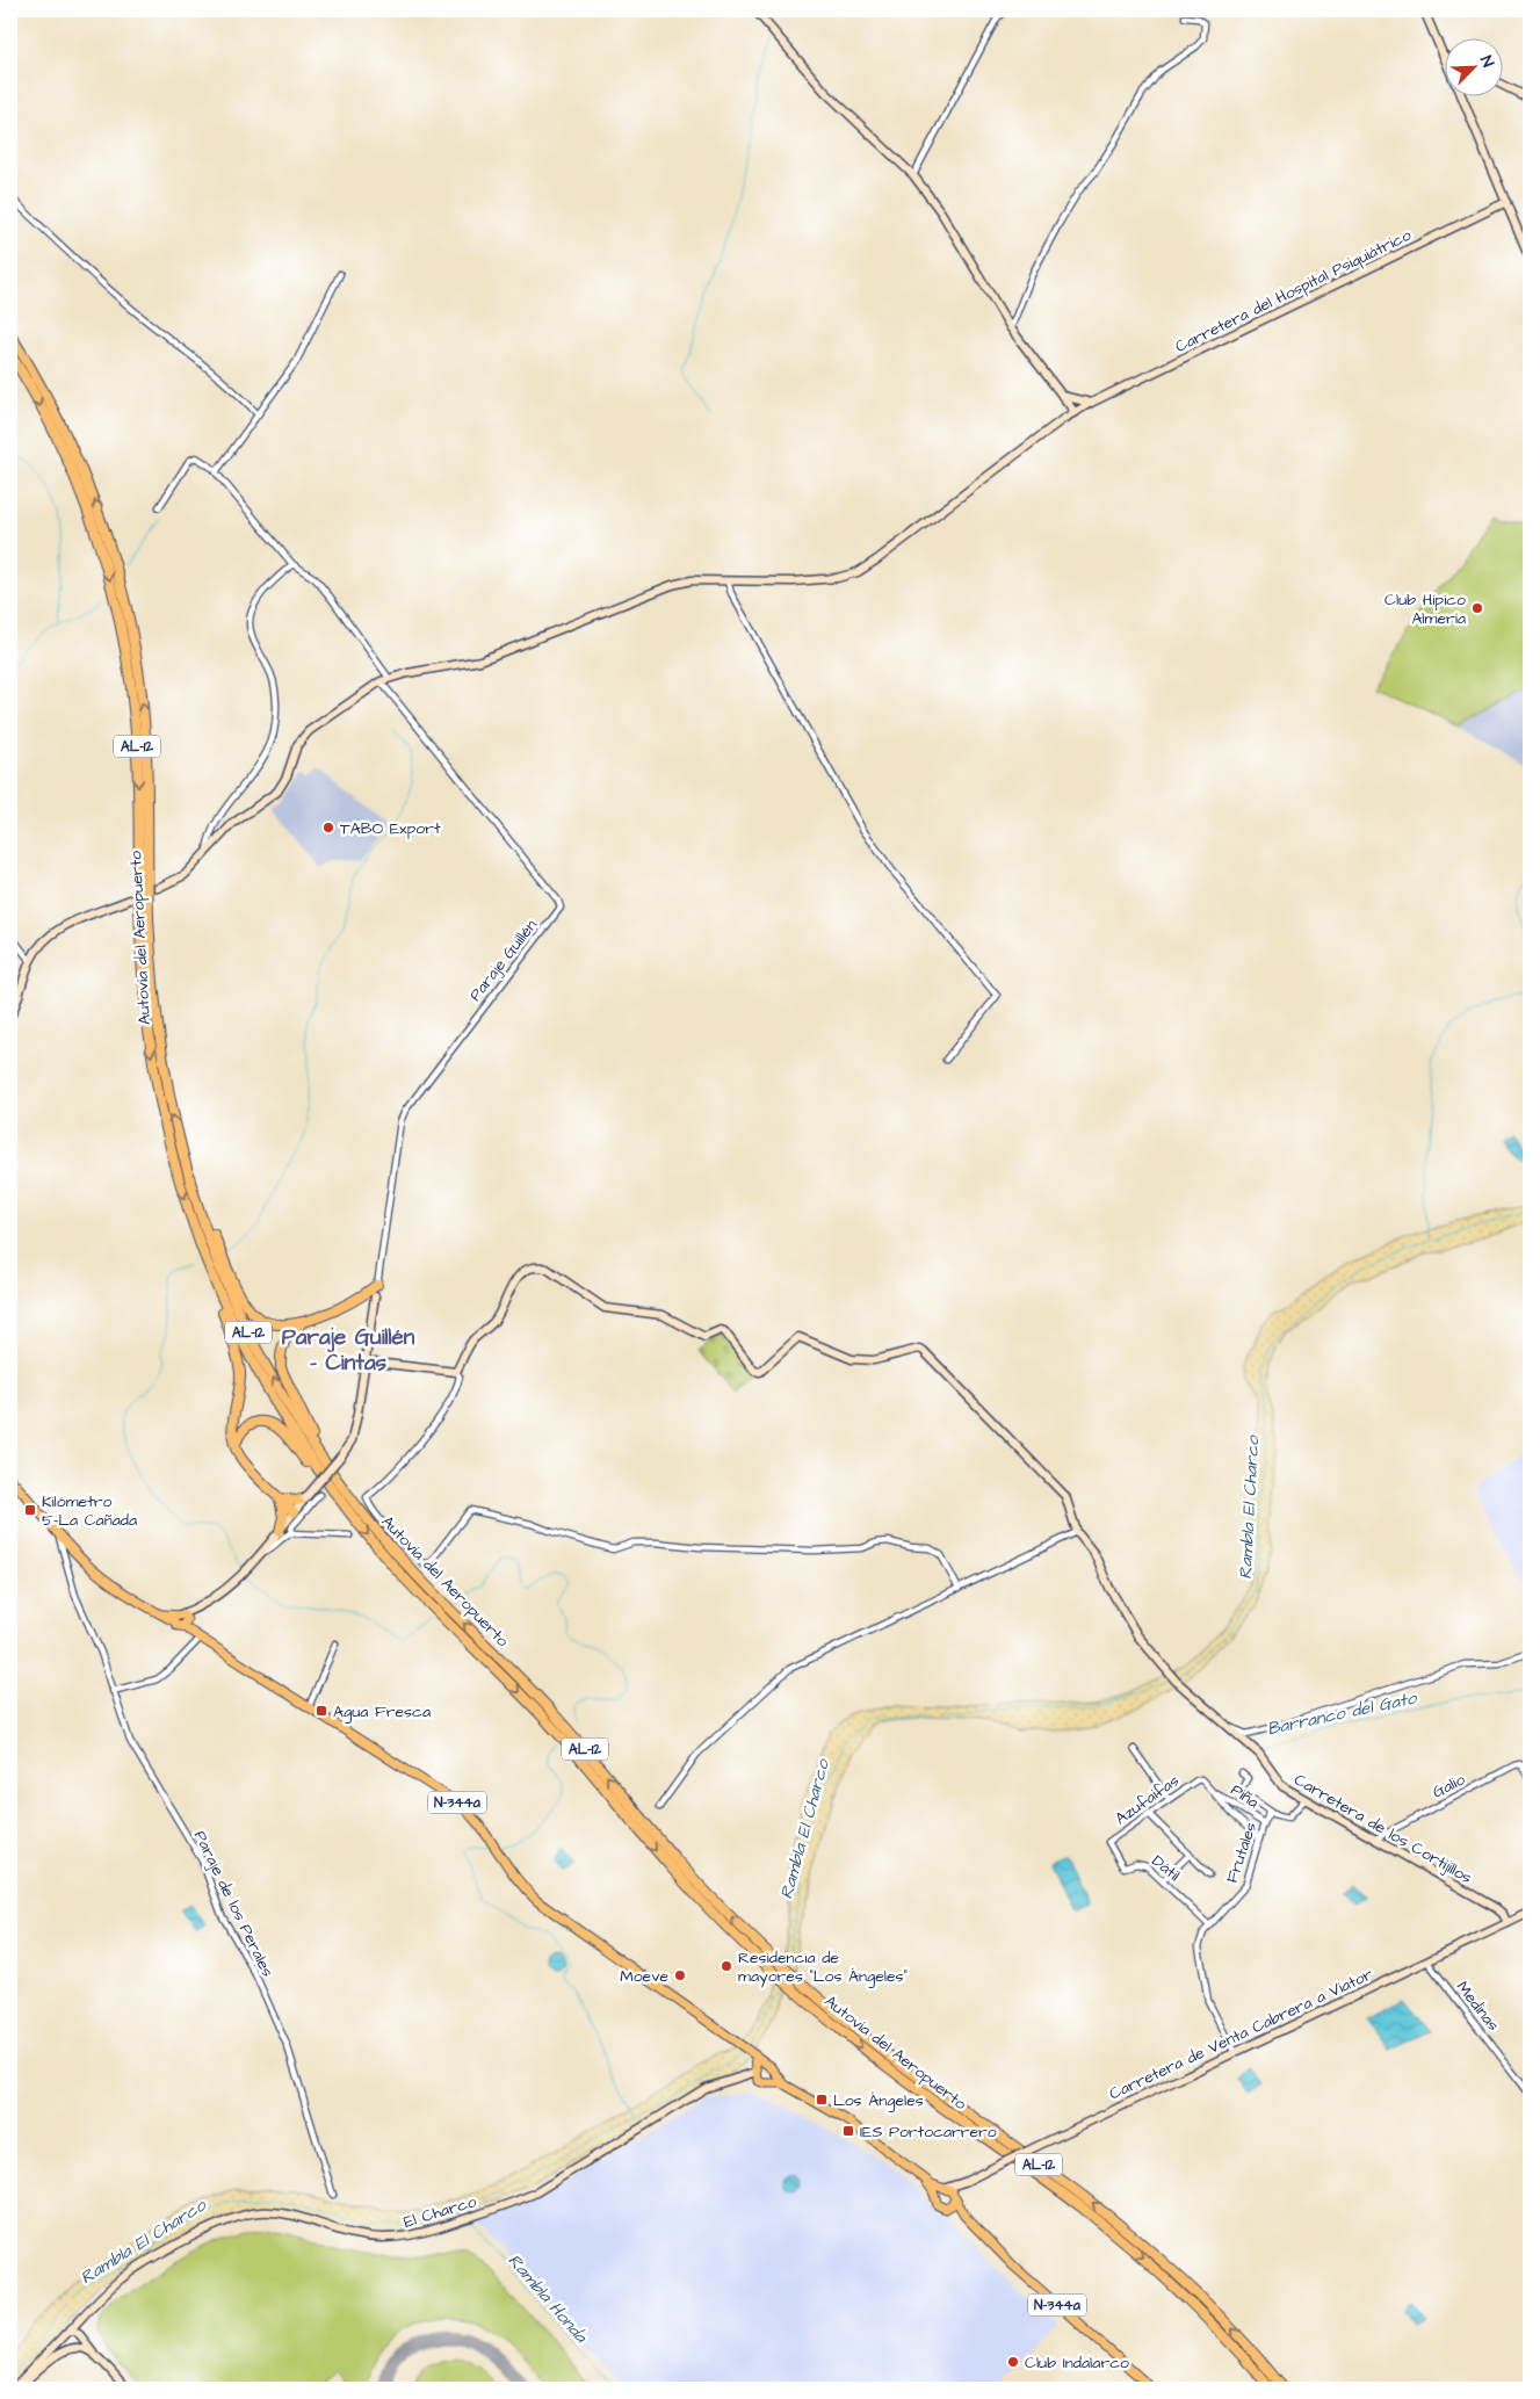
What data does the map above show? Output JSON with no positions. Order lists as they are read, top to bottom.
{
  "streets": {
    "highway": ["AL-12", "Autovía del Aeropuerto"],
    "main road": ["N-344a"],
    "street": [
      "Carretera del Hospital Psiquiátrico",
      "Paraje Guillén",
      "Galio",
      "Piña",
      "Azufaifas",
      "Carretera de los Cortijillos",
      "Frutales",
      "Dátil",
      "Paraje de los Perales",
      "Medinas",
      "Carretera de Venta Cabrera a Viator",
      "El Charco"
    ]
  },
  "crossings": [
    ["Carretera del Hospital Psiquiátrico", "Paraje Guillén"],
    ["Galio", "Carretera de los Cortijillos"],
    ["Piña", "Azufaifas"],
    ["Piña", "Frutales"],
    ["Azufaifas", "Dátil"],
    ["N-344a", "Carretera de Venta Cabrera a Viator"],
    ["N-344a", "El Charco"],
    ["Carretera de los Cortijillos", "Carretera de Venta Cabrera a Viator"],
    ["Frutales", "Dátil"],
    ["Frutales", "Carretera de Venta Cabrera a Viator"],
    ["Medinas", "Carretera de Venta Cabrera a Viator"]
  ],
  "districts": ["Paraje Guillén - Cintas"],
  "water": ["Rambla El Charco", "Barranco del Gato", "Rambla Honda"],
  "places": {
    "other": [
      "Club Hípico Almería",
      "TABO Export",
      "Residencia de mayores \"Los Ángeles\"",
      "Moeve",
      "Club Indalarco"
    ],
    "transit": [
      "Kilómetro 5-La Cañada",
      "Agua Fresca",
      "Los Ángeles",
      "IES Portocarrero"
    ]
  },
  "north": "top right"
}
